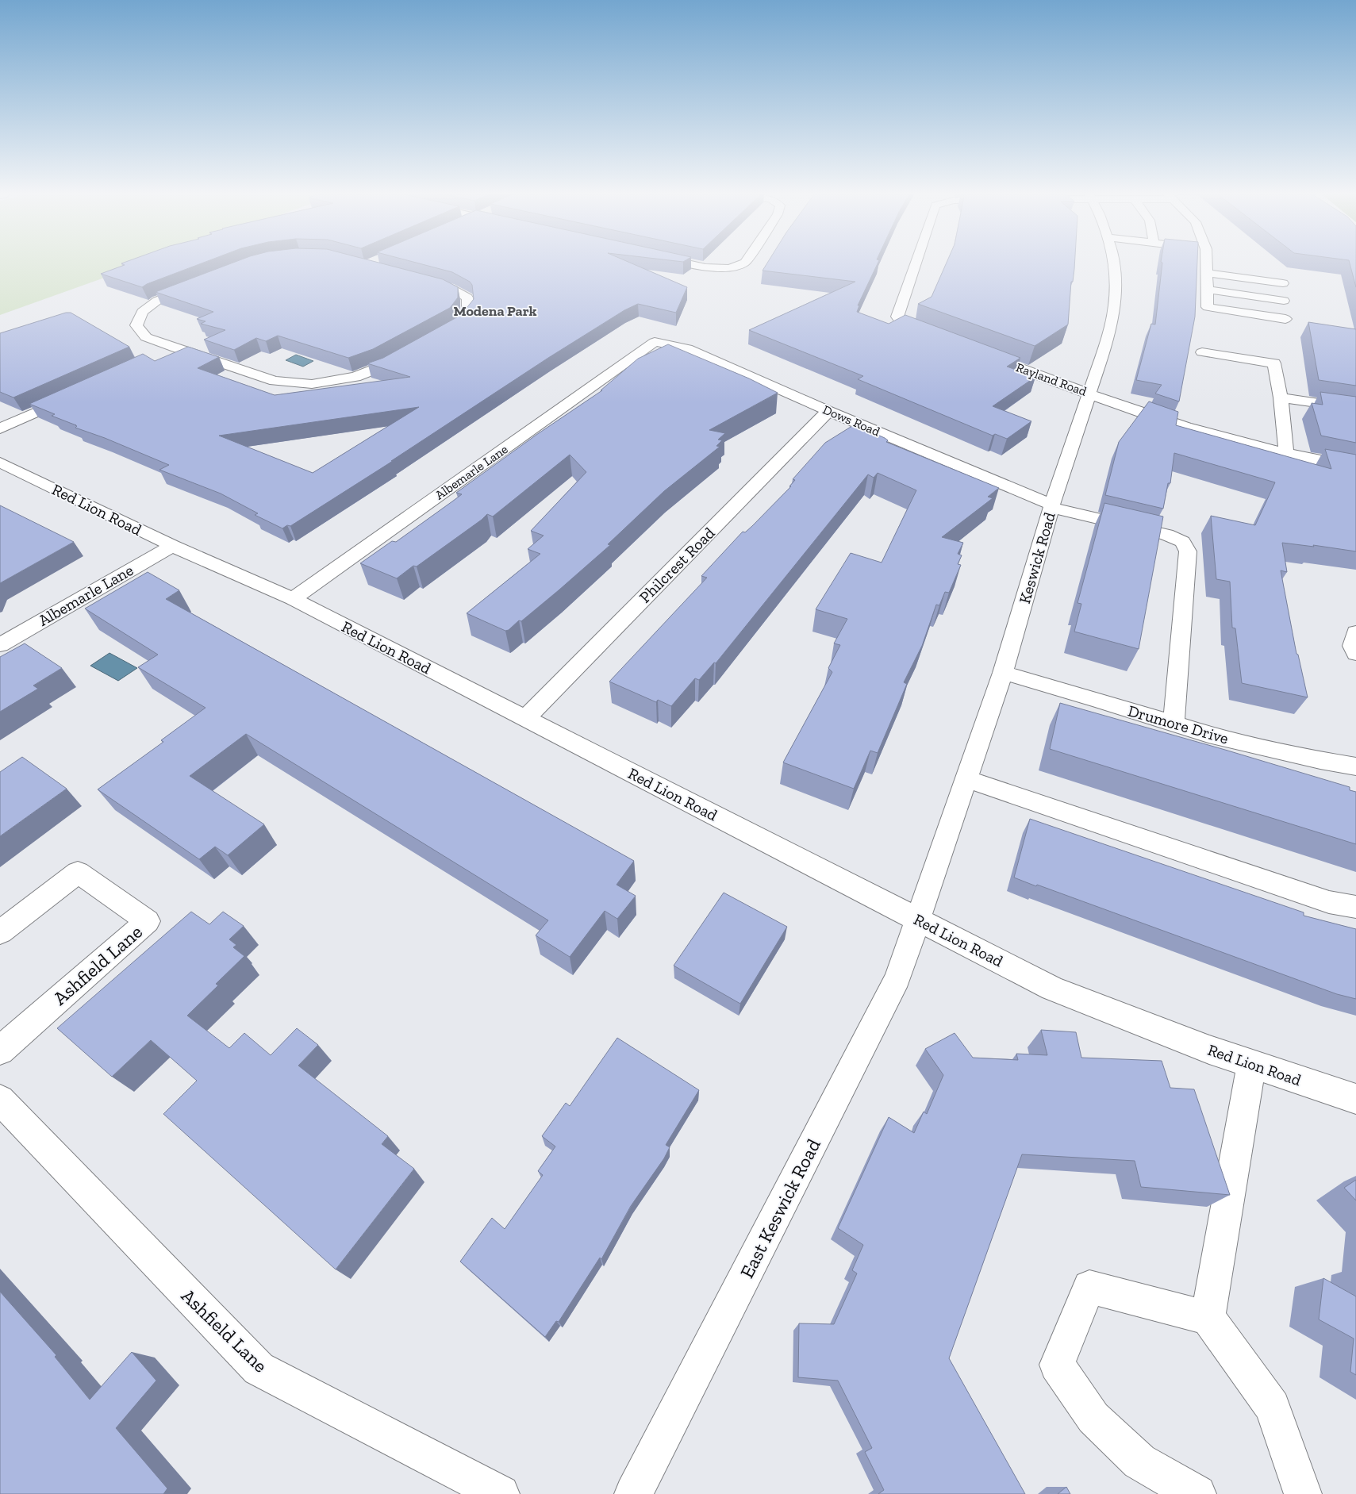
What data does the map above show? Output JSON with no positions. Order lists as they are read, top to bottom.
{
  "streets": {
    "street": [
      "Rayland Road",
      "Dows Road",
      "Albemarle Lane",
      "Red Lion Road",
      "Keswick Road",
      "Philcrest Road",
      "Drumore Drive",
      "Ashfield Lane",
      "East Keswick Road"
    ]
  },
  "crossings": [
    ["Rayland Road", "Keswick Road"],
    ["Dows Road", "Albemarle Lane"],
    ["Dows Road", "Keswick Road"],
    ["Dows Road", "Philcrest Road"],
    ["Dows Road", "Drumore Drive"],
    ["Albemarle Lane", "Red Lion Road"],
    ["Red Lion Road", "Keswick Road"],
    ["Red Lion Road", "Philcrest Road"],
    ["Red Lion Road", "East Keswick Road"],
    ["Keswick Road", "Drumore Drive"],
    ["Keswick Road", "East Keswick Road"]
  ],
  "districts": ["Modena Park"]
}
